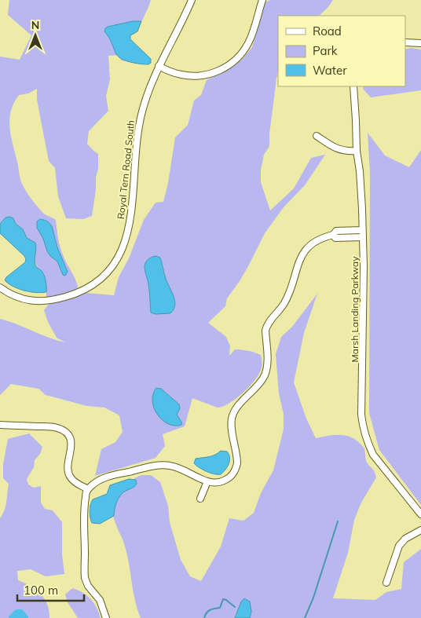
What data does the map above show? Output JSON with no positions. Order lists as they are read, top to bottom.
{
  "streets": {
    "street": ["Royal Tern Road South", "Marsh Landing Parkway"]
  },
  "legend": ["Road", "Park", "Water"],
  "scale_bar": "100 m",
  "north": "top"
}
